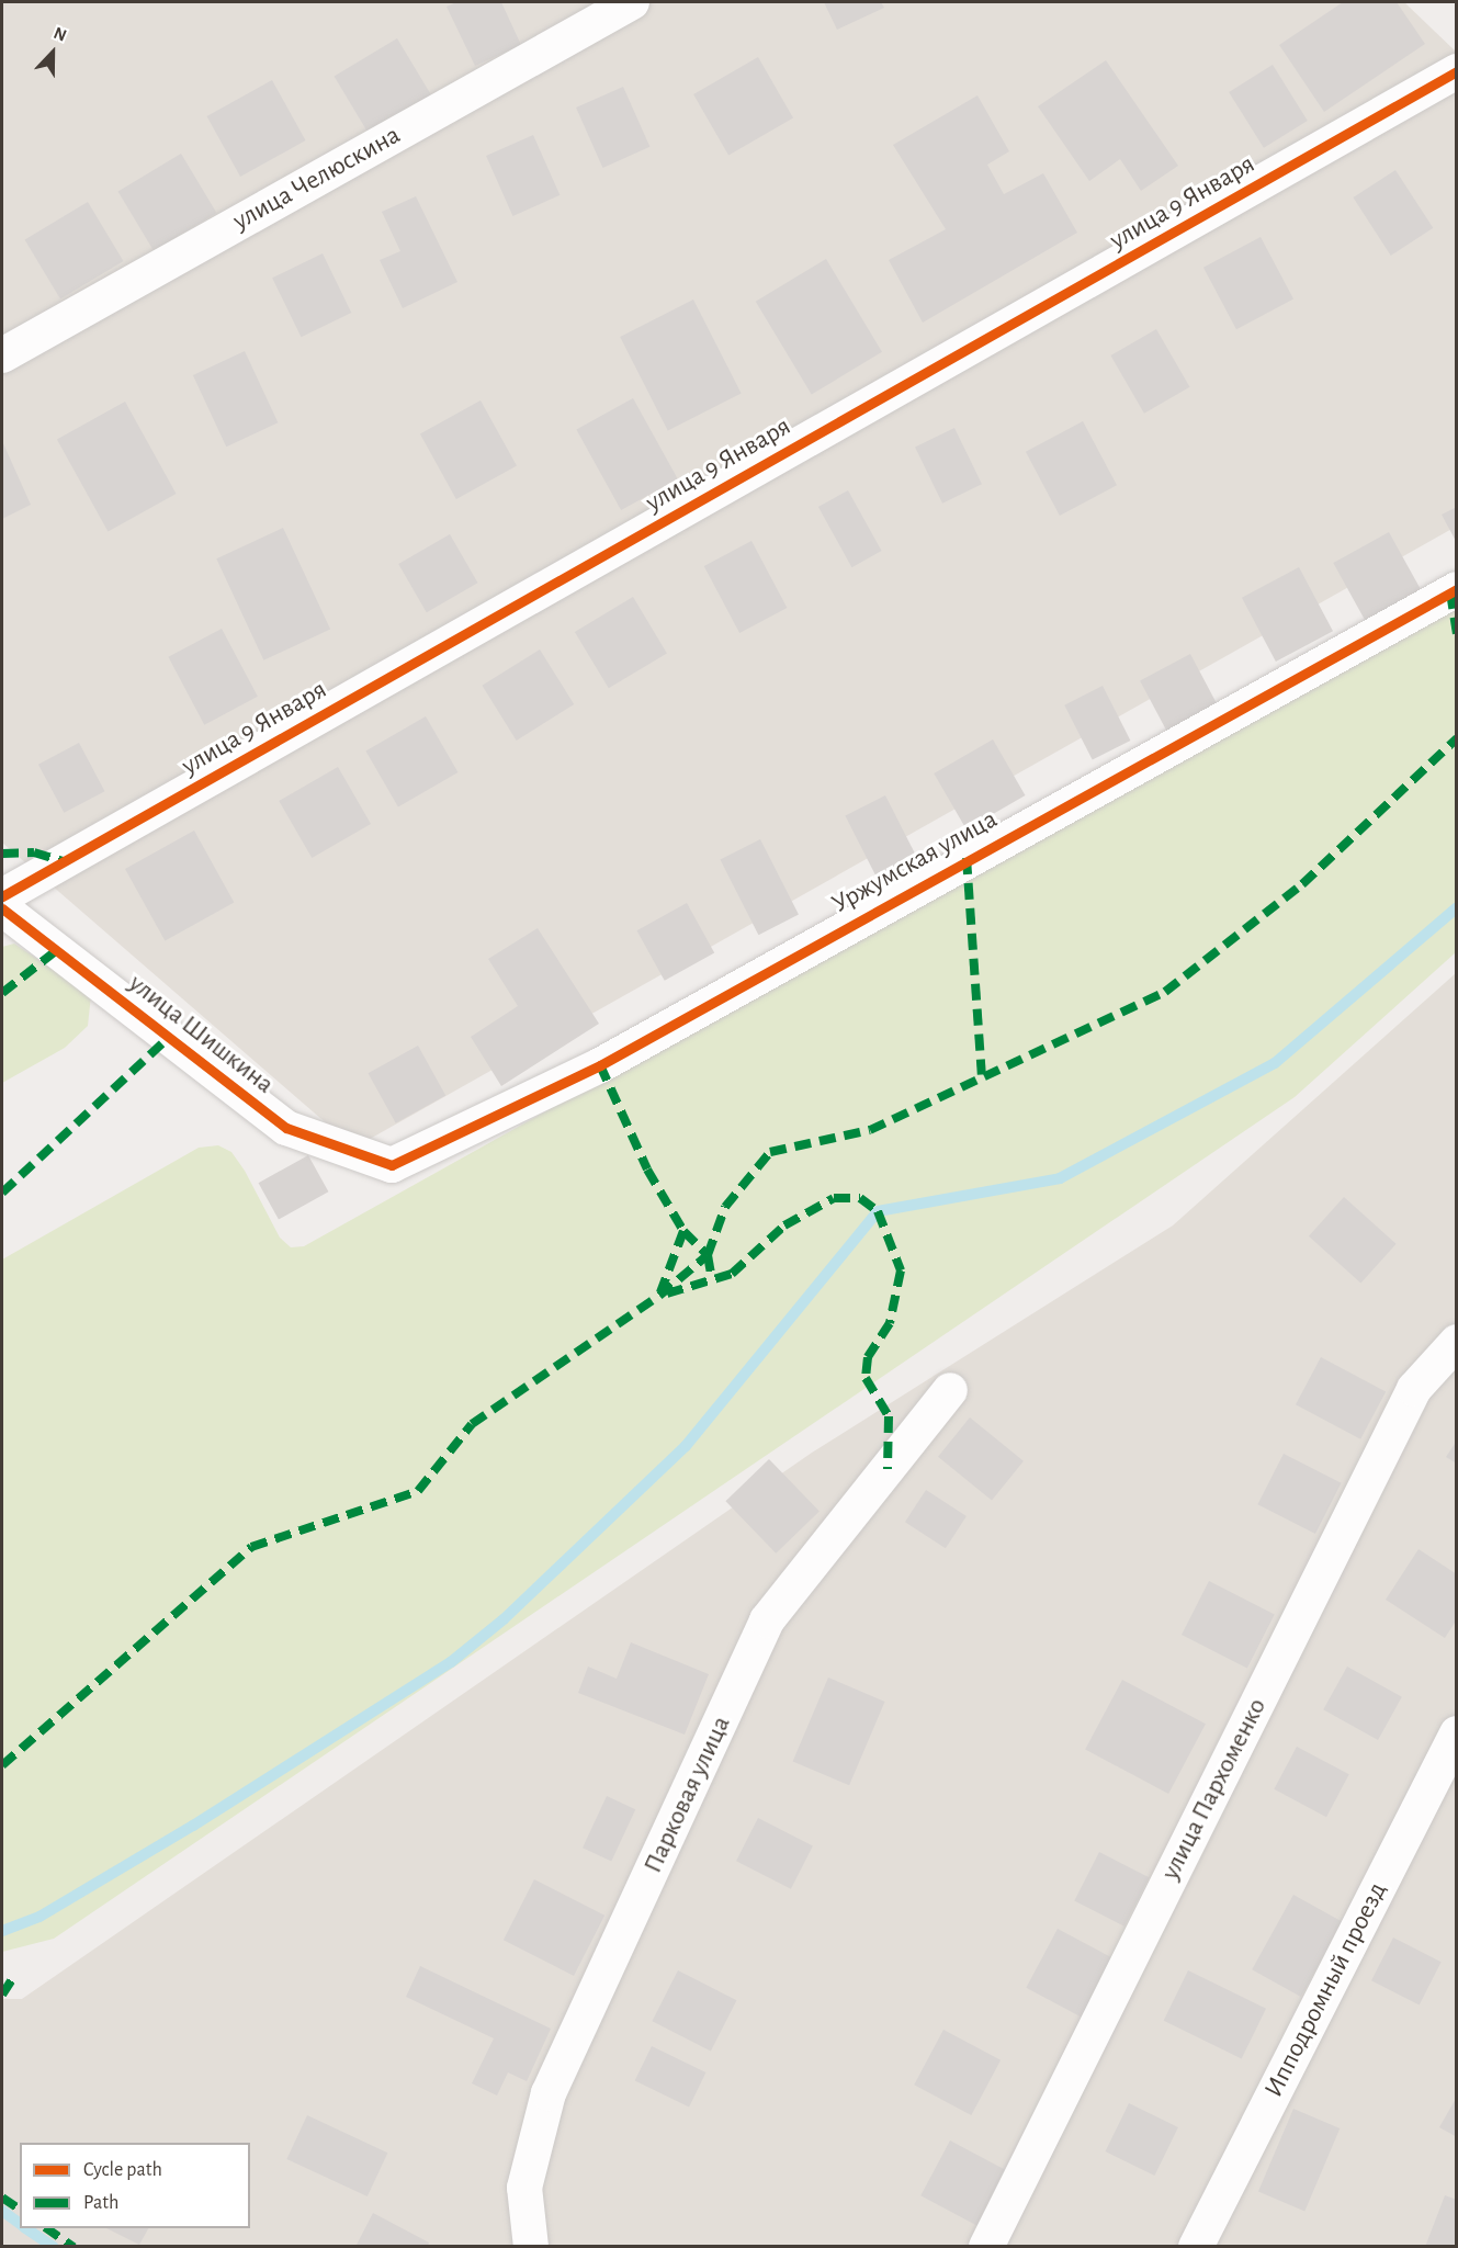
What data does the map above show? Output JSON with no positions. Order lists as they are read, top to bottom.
{
  "streets": {
    "street": [
      "улица Челюскина",
      "улица 9 Января",
      "Уржумская улица",
      "улица Шишкина",
      "улица Пархоменко",
      "Парковая улица",
      "Ипподромный проезд"
    ]
  },
  "crossings": [
    ["Уржумская улица", "улица Шишкина"]
  ],
  "legend": ["Cycle path", "Path"],
  "north": "top"
}
